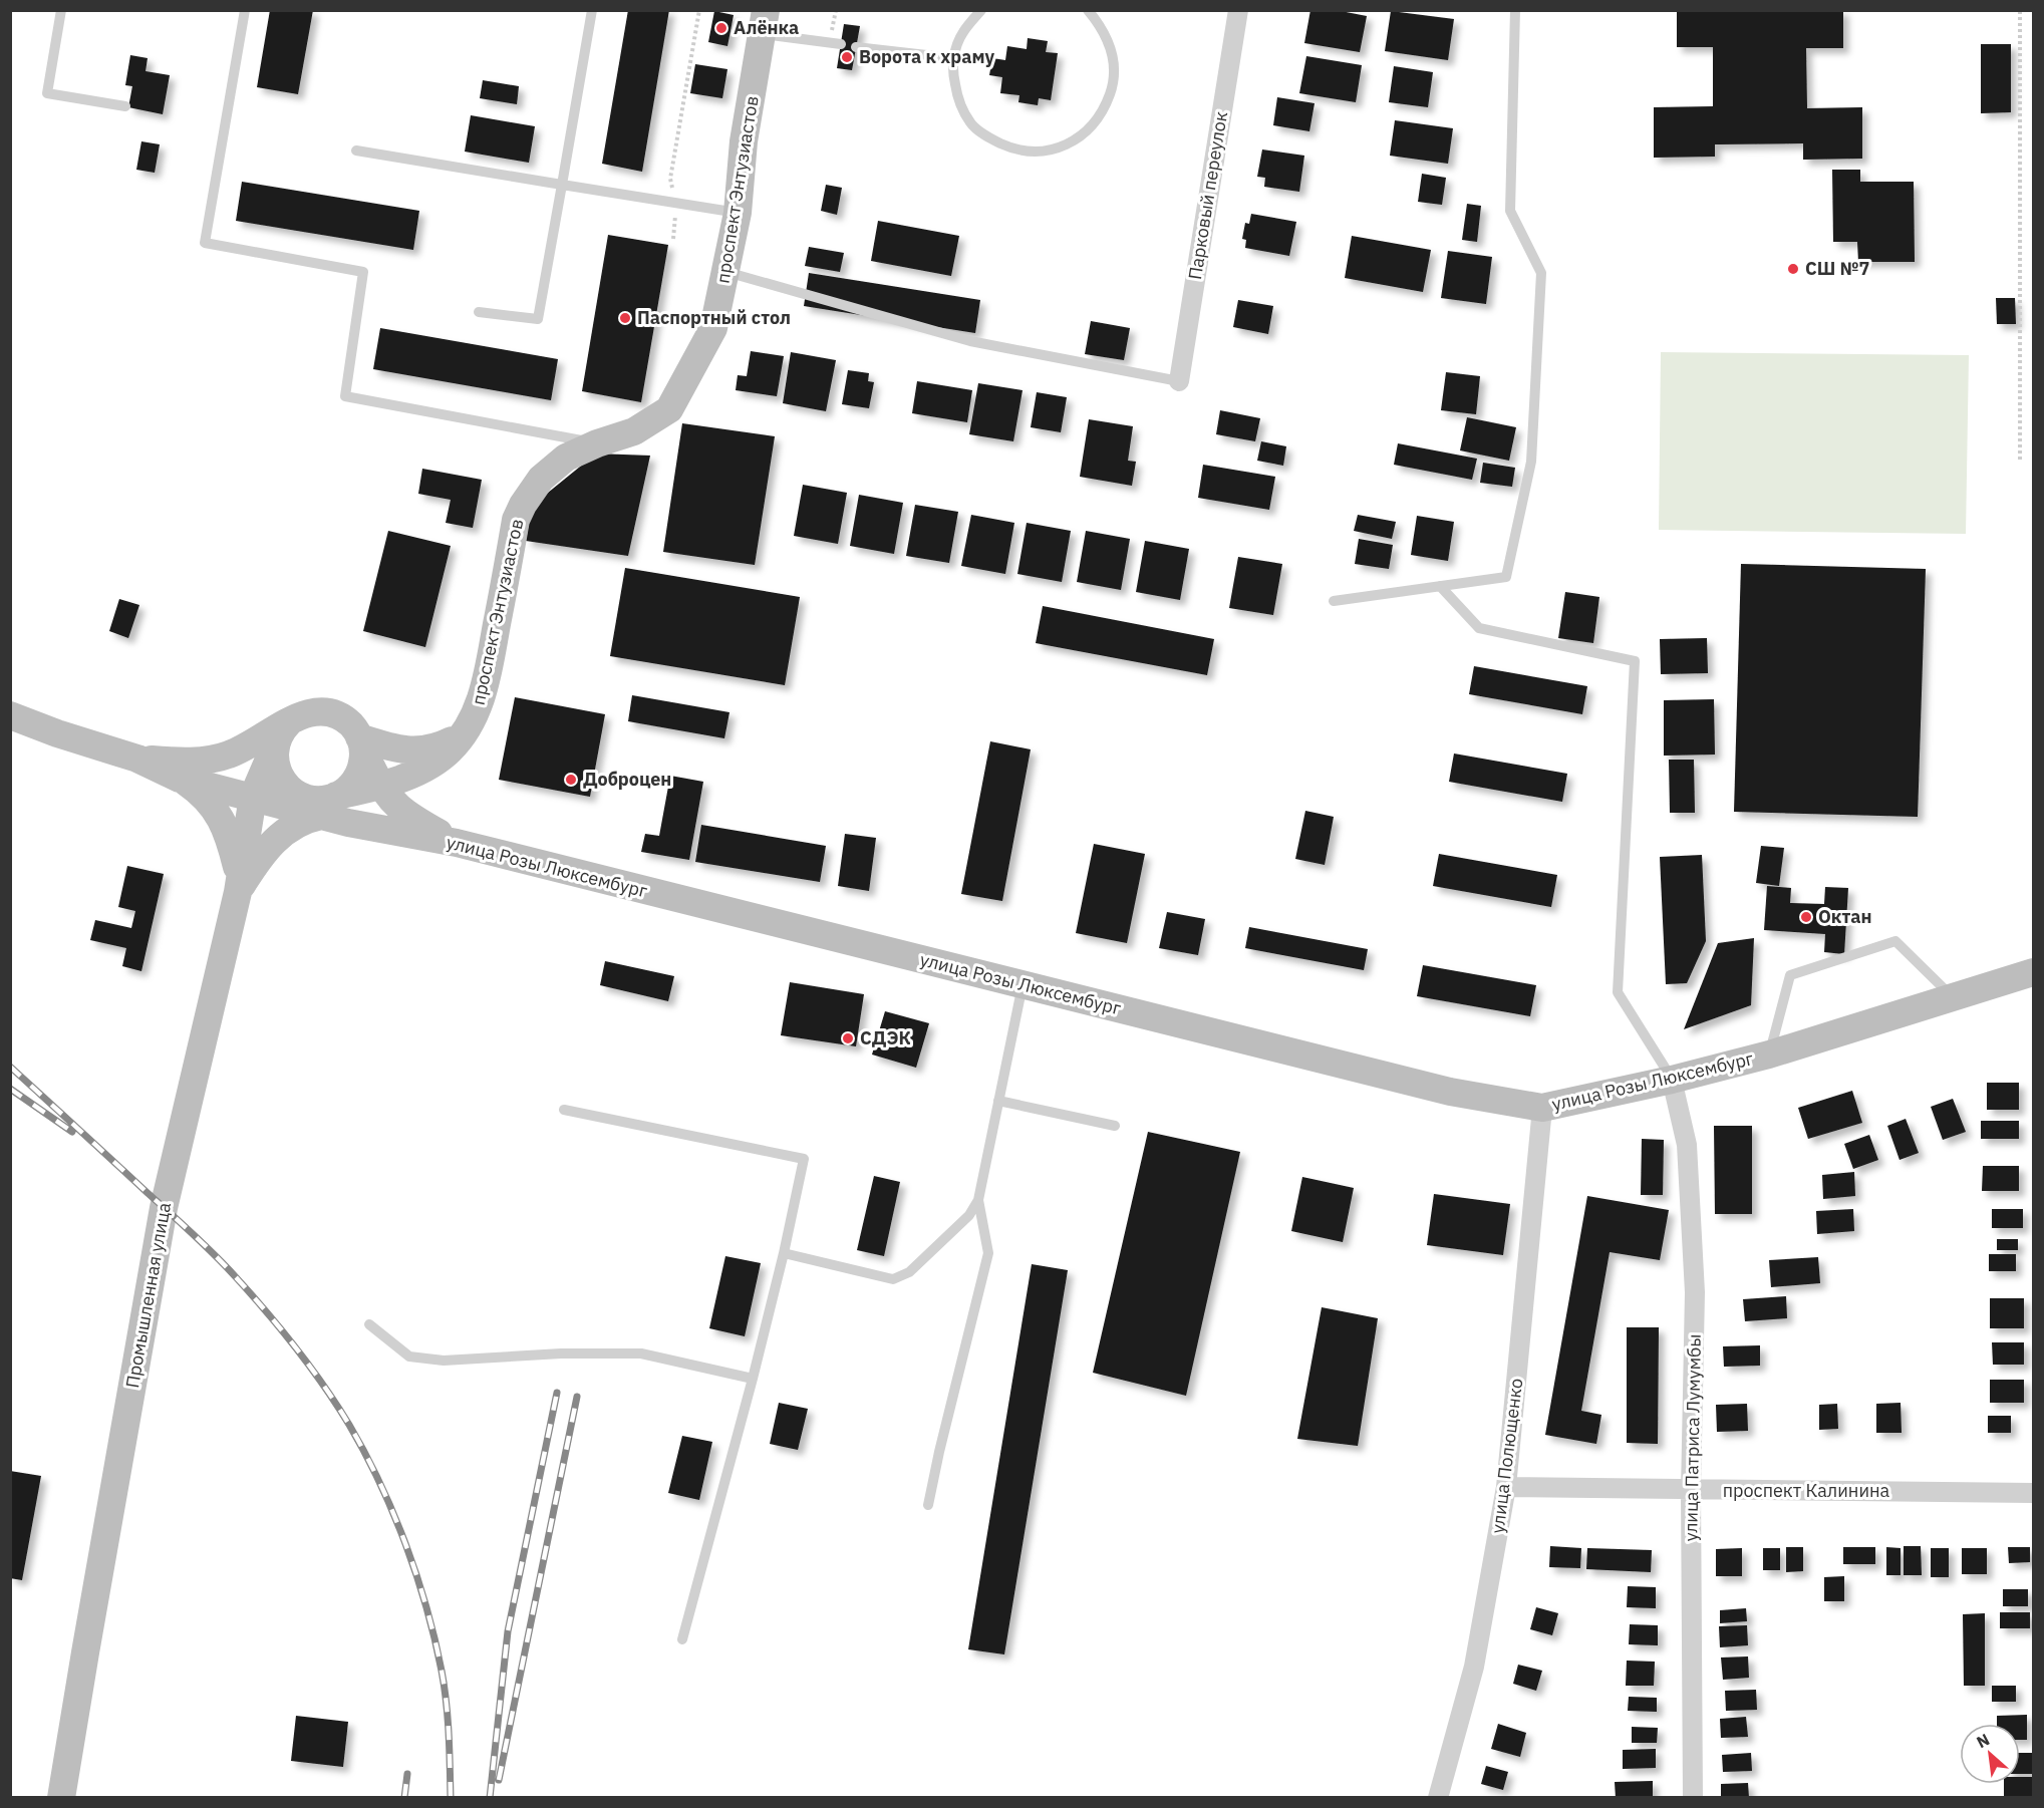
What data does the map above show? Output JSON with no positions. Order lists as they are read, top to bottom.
{
  "streets": {
    "main road": ["проспект Энтузиастов", "улица Розы Люксембург", "Промышленная улица"],
    "street": [
      "Парковый переулок",
      "улица Патриса Лумумбы",
      "улица Полющенко",
      "проспект Калинина"
    ]
  },
  "crossings": [
    ["проспект Энтузиастов", "улица Розы Люксембург"],
    ["проспект Энтузиастов", "Промышленная улица"],
    ["улица Розы Люксембург", "Промышленная улица"],
    ["улица Розы Люксембург", "улица Патриса Лумумбы"],
    ["улица Розы Люксембург", "улица Полющенко"],
    ["улица Патриса Лумумбы", "проспект Калинина"],
    ["улица Полющенко", "проспект Калинина"]
  ],
  "places": [
    "Алёнка",
    "Ворота к храму",
    "СШ №7",
    "Паспортный стол",
    "Доброцен",
    "Октан",
    "СДЭК"
  ],
  "north": "top left"
}
